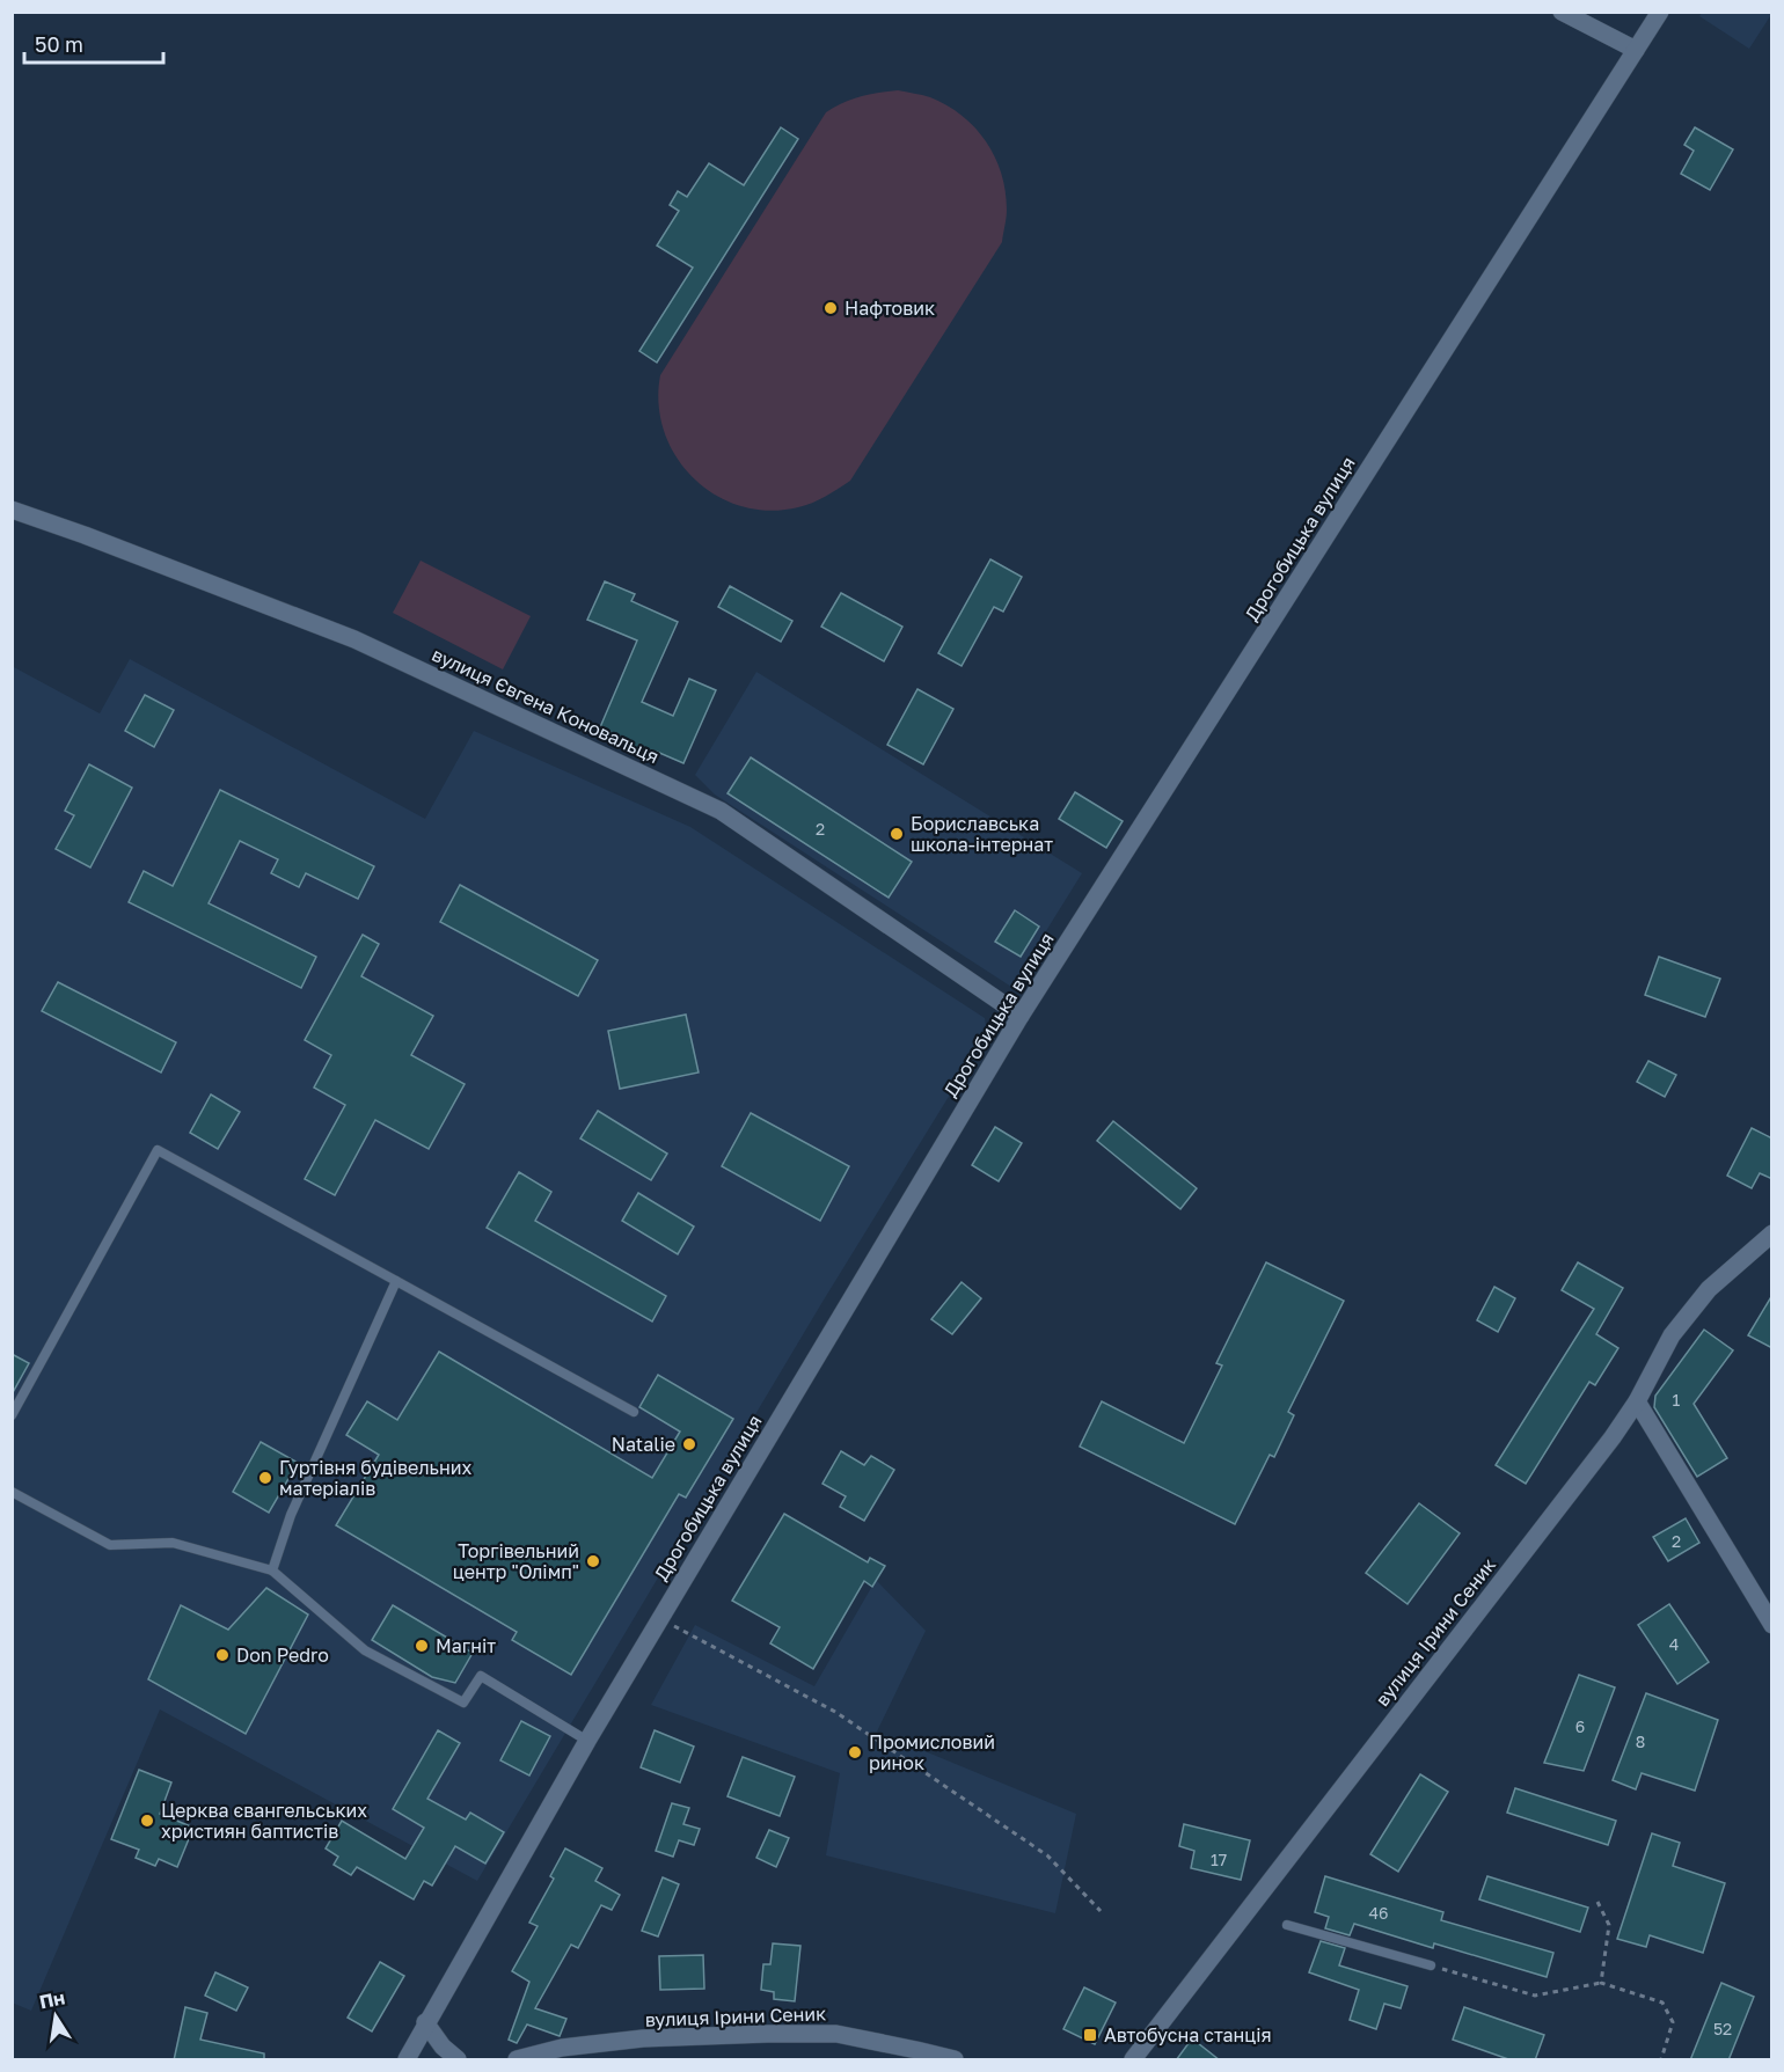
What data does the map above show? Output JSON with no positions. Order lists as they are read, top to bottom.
{
  "streets": {
    "street": ["Дрогобицька вулиця", "вулиця Євгена Коновальця", "вулиця Ірини Сеник"]
  },
  "crossings": [
    ["Дрогобицька вулиця", "вулиця Євгена Коновальця"]
  ],
  "places": {
    "other": [
      "Нафтовик",
      "Бориславська школа-інтернат",
      "Natalie",
      "Гуртівня будівельних матеріалів",
      "Торгівельний центр \"Олімп\"",
      "Магніт",
      "Don Pedro",
      "Промисловий ринок",
      "Церква євангельських християн баптистів"
    ],
    "transit": ["Автобусна станція"]
  },
  "house_numbers": [
    "2",
    "1",
    "2",
    "4",
    "6",
    "8",
    "17",
    "46",
    "52"
  ],
  "scale_bar": "50 m",
  "north": "top"
}
